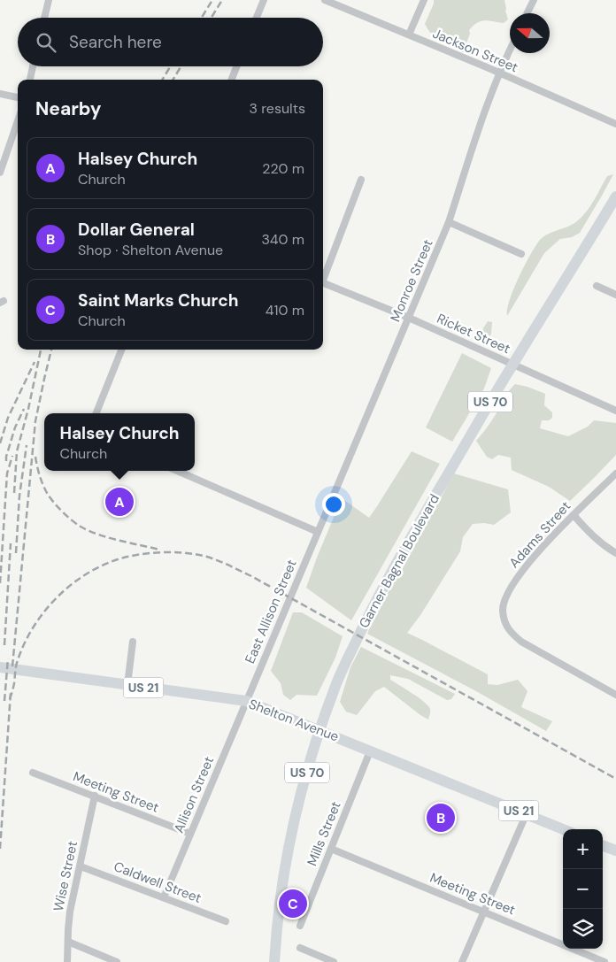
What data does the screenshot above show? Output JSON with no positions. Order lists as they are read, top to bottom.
{
  "streets": {
    "main road": [
      "US 70",
      "Garner Bagnal Boulevard",
      "US 21",
      "Shelton Avenue"
    ],
    "street": [
      "Jackson Street",
      "Monroe Street",
      "Ricket Street",
      "Adams Street",
      "East Allison Street",
      "Meeting Street",
      "Allison Street",
      "Mills Street",
      "Wise Street",
      "Caldwell Street"
    ]
  },
  "crossings": [
    ["Jackson Street", "Monroe Street"],
    ["Monroe Street", "Ricket Street"],
    ["Monroe Street", "East Allison Street"],
    ["Ricket Street", "Garner Bagnal Boulevard"],
    ["Garner Bagnal Boulevard", "Shelton Avenue"],
    ["East Allison Street", "Shelton Avenue"],
    ["East Allison Street", "Allison Street"],
    ["Shelton Avenue", "Allison Street"],
    ["Shelton Avenue", "Mills Street"],
    ["Meeting Street", "Allison Street"],
    ["Meeting Street", "Mills Street"],
    ["Meeting Street", "Wise Street"],
    ["Allison Street", "Caldwell Street"],
    ["Wise Street", "Caldwell Street"]
  ],
  "north": "left",
  "page": {
    "search": "Search here",
    "heading": ["Nearby", "3 results"],
    "list": [
      {
        "mark": "A",
        "name": "Halsey Church",
        "note": "Church",
        "value": "220 m"
      },
      {
        "mark": "B",
        "name": "Dollar General",
        "note": "Shop · Shelton Avenue",
        "value": "340 m"
      },
      {
        "mark": "C",
        "name": "Saint Marks Church",
        "note": "Church",
        "value": "410 m"
      }
    ],
    "popup": ["Halsey Church", "Church"],
    "pins": ["A", "B", "C"],
    "map_buttons": ["+", "−"]
  }
}
